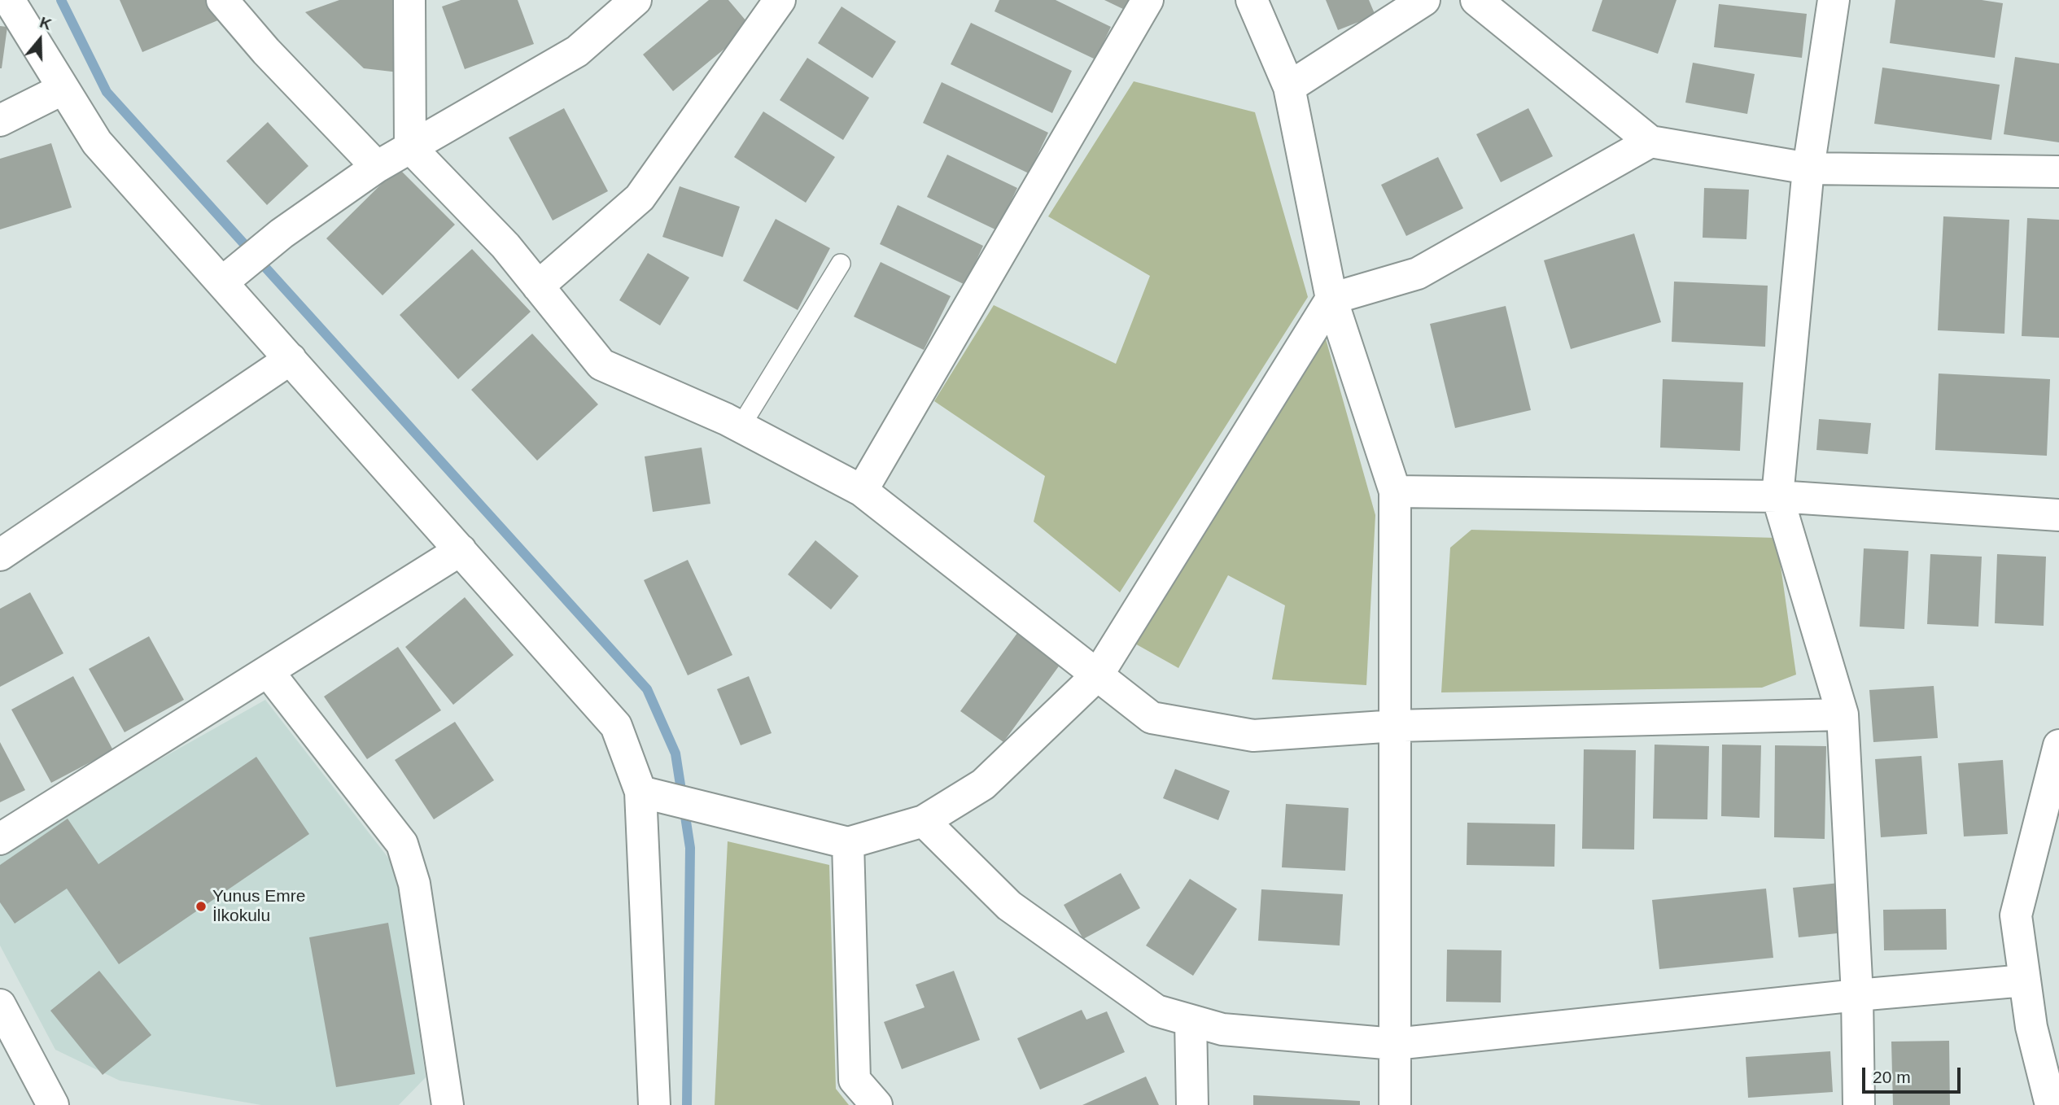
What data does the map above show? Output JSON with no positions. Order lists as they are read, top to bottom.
{
  "places": ["Yunus Emre İlkokulu"],
  "scale_bar": "20 m",
  "north": "top"
}
